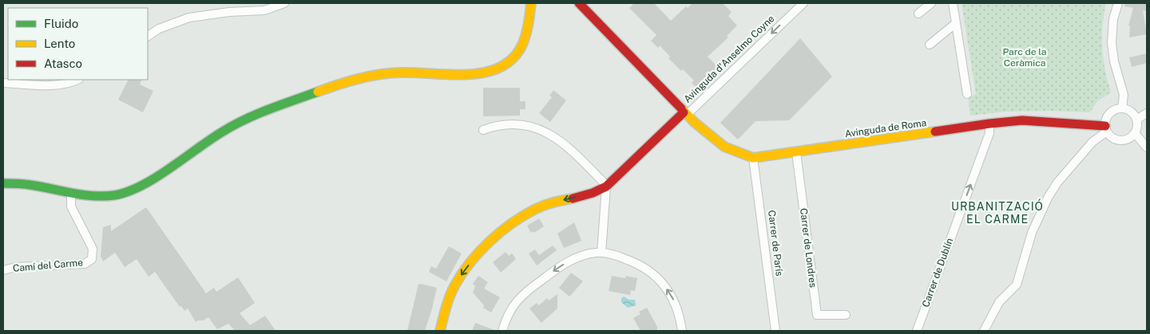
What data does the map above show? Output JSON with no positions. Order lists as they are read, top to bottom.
{
  "streets": {
    "street": [
      "Avinguda d'Anselmo Coyne",
      "Avinguda de Roma",
      "Carrer de París",
      "Carrer de Londres",
      "Camí del Carme",
      "Carrer de Dublín"
    ]
  },
  "crossings": [
    ["Avinguda d'Anselmo Coyne", "Avinguda de Roma"],
    ["Avinguda de Roma", "Carrer de París"],
    ["Avinguda de Roma", "Carrer de Londres"],
    ["Avinguda de Roma", "Carrer de Dublín"]
  ],
  "one_way": ["Avinguda d'Anselmo Coyne", "Carrer de Dublín"],
  "districts": ["URBANITZACIÓ EL CARME"],
  "parks": ["Parc de la Ceràmica"],
  "legend": ["Fluido", "Lento", "Atasco"]
}
